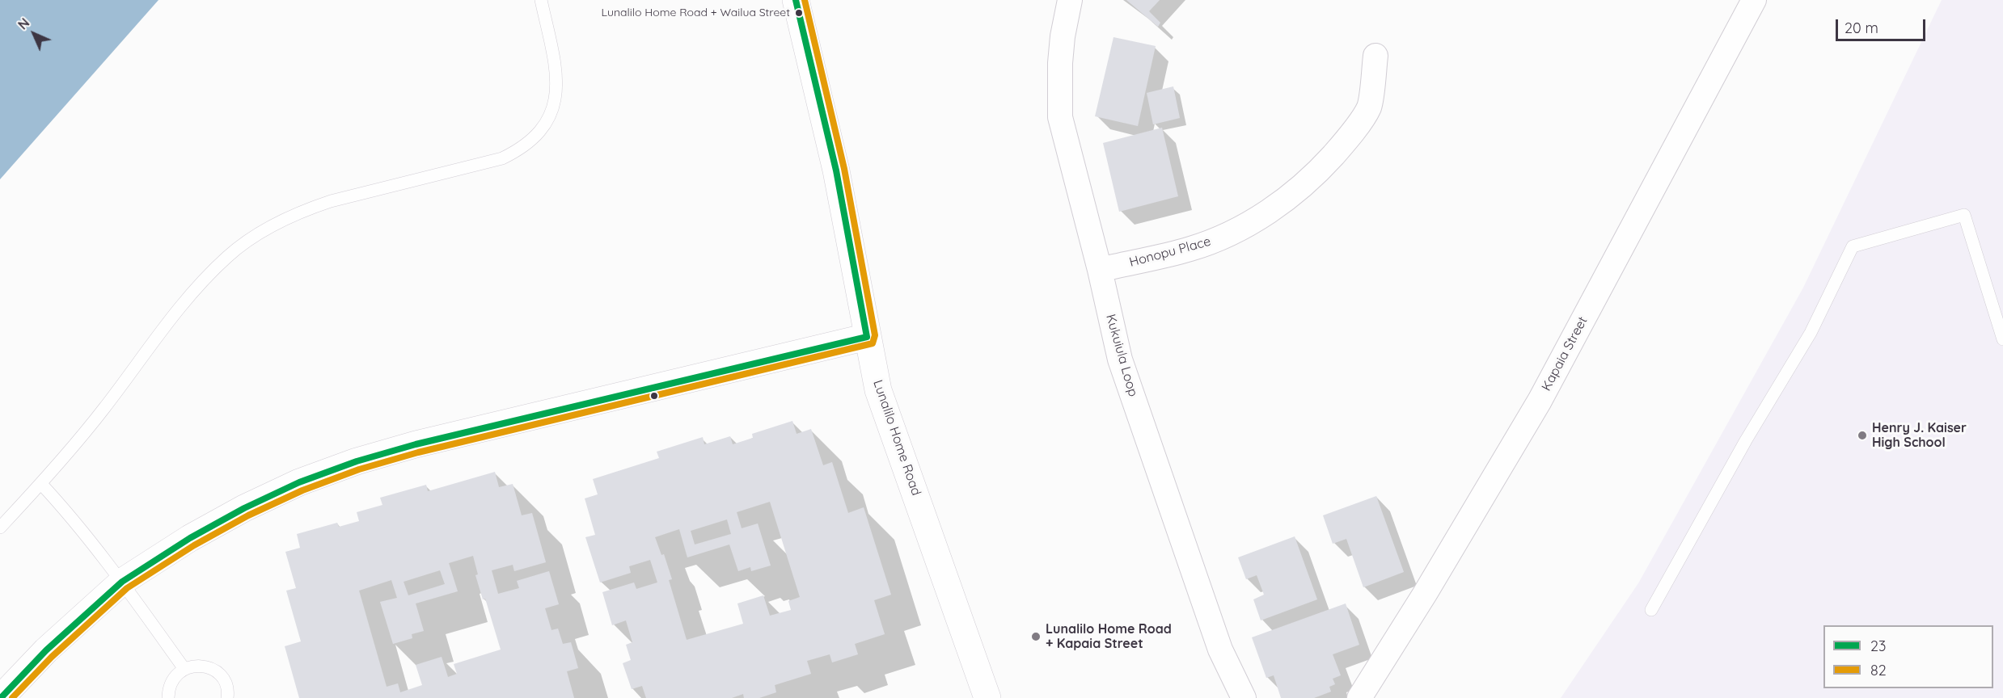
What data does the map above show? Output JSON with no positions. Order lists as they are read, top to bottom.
{
  "streets": {
    "main road": ["Lunalilo Home Road"],
    "street": ["Honopu Place", "Kapaia Street", "Kukuiula Loop"]
  },
  "crossings": [
    ["Honopu Place", "Kukuiula Loop"]
  ],
  "places": ["Lunalilo Home Road + Wailua Street", "Henry J. Kaiser High School", "Lunalilo Home Road + Kapaia Street"],
  "lines": ["transit line 23", "transit line 82"],
  "legend": ["23", "82"],
  "scale_bar": "20 m",
  "north": "top left"
}
